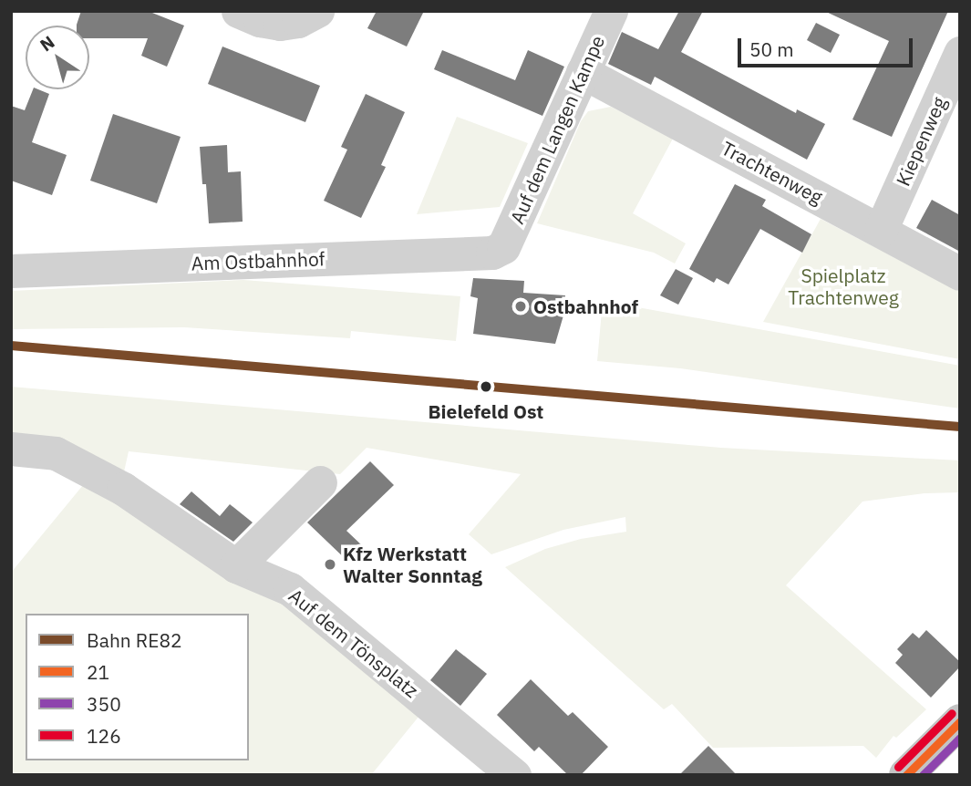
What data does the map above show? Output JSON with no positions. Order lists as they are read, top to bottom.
{
  "streets": {
    "street": [
      "Auf dem Langen Kampe",
      "Kiepenweg",
      "Trachtenweg",
      "Am Ostbahnhof",
      "Auf dem Tönsplatz"
    ]
  },
  "crossings": [
    ["Auf dem Langen Kampe", "Trachtenweg"],
    ["Auf dem Langen Kampe", "Am Ostbahnhof"],
    ["Kiepenweg", "Trachtenweg"]
  ],
  "parks": ["Spielplatz Trachtenweg"],
  "places": ["Ostbahnhof", "Bielefeld Ost", "Kfz Werkstatt Walter Sonntag"],
  "lines": [
    "rail line RE82",
    "transit line 126",
    "transit line 21",
    "transit line 350"
  ],
  "legend": [
    "Bahn RE82",
    "21",
    "350",
    "126"
  ],
  "scale_bar": "50 m",
  "north": "top left"
}
